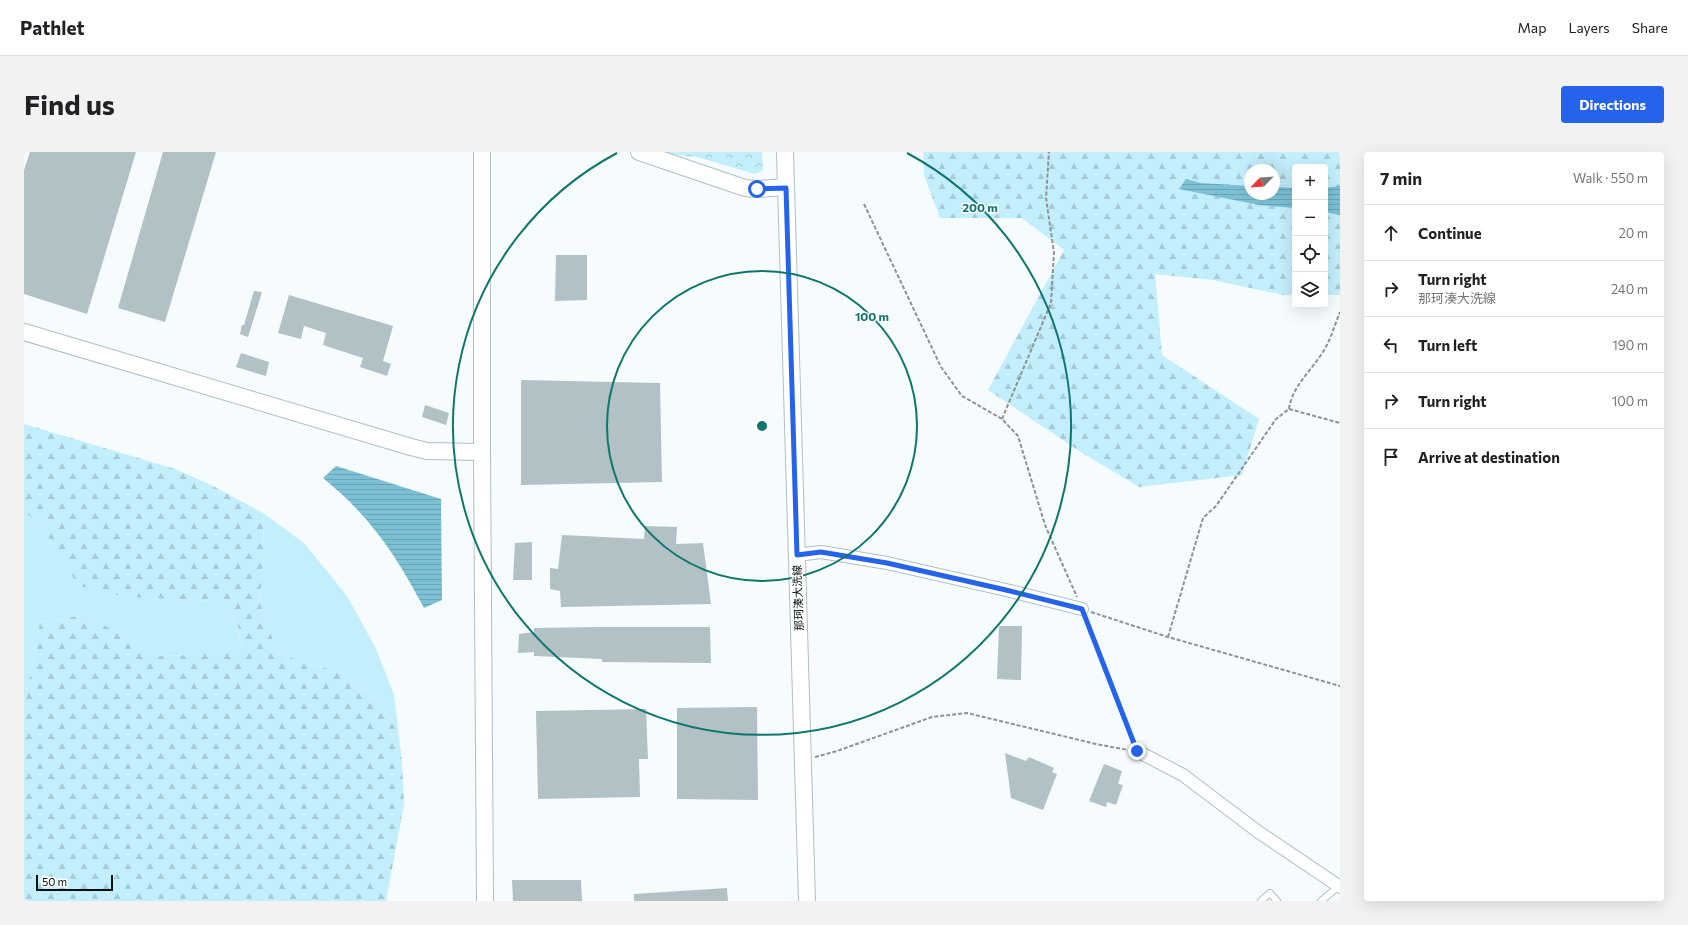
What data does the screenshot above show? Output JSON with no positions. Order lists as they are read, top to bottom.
{
  "streets": {
    "street": ["那珂湊大洗線"]
  },
  "scale_bar": "50 m",
  "north": "bottom left",
  "page": {
    "header": "Pathlet",
    "nav": ["Map", "Layers", "Share"],
    "buttons": "Directions",
    "title": "Find us",
    "heading": ["7 min", "Walk · 550 m"],
    "map_buttons": ["+", "−"],
    "list": [
      ["Continue", "20 m"],
      ["Turn right", "那珂湊大洗線", "240 m"],
      ["Turn left", "190 m"],
      ["Turn right", "100 m"],
      "Arrive at destination"
    ],
    "scale": "50 m"
  },
  "rings": ["200 m", "100 m"]
}
